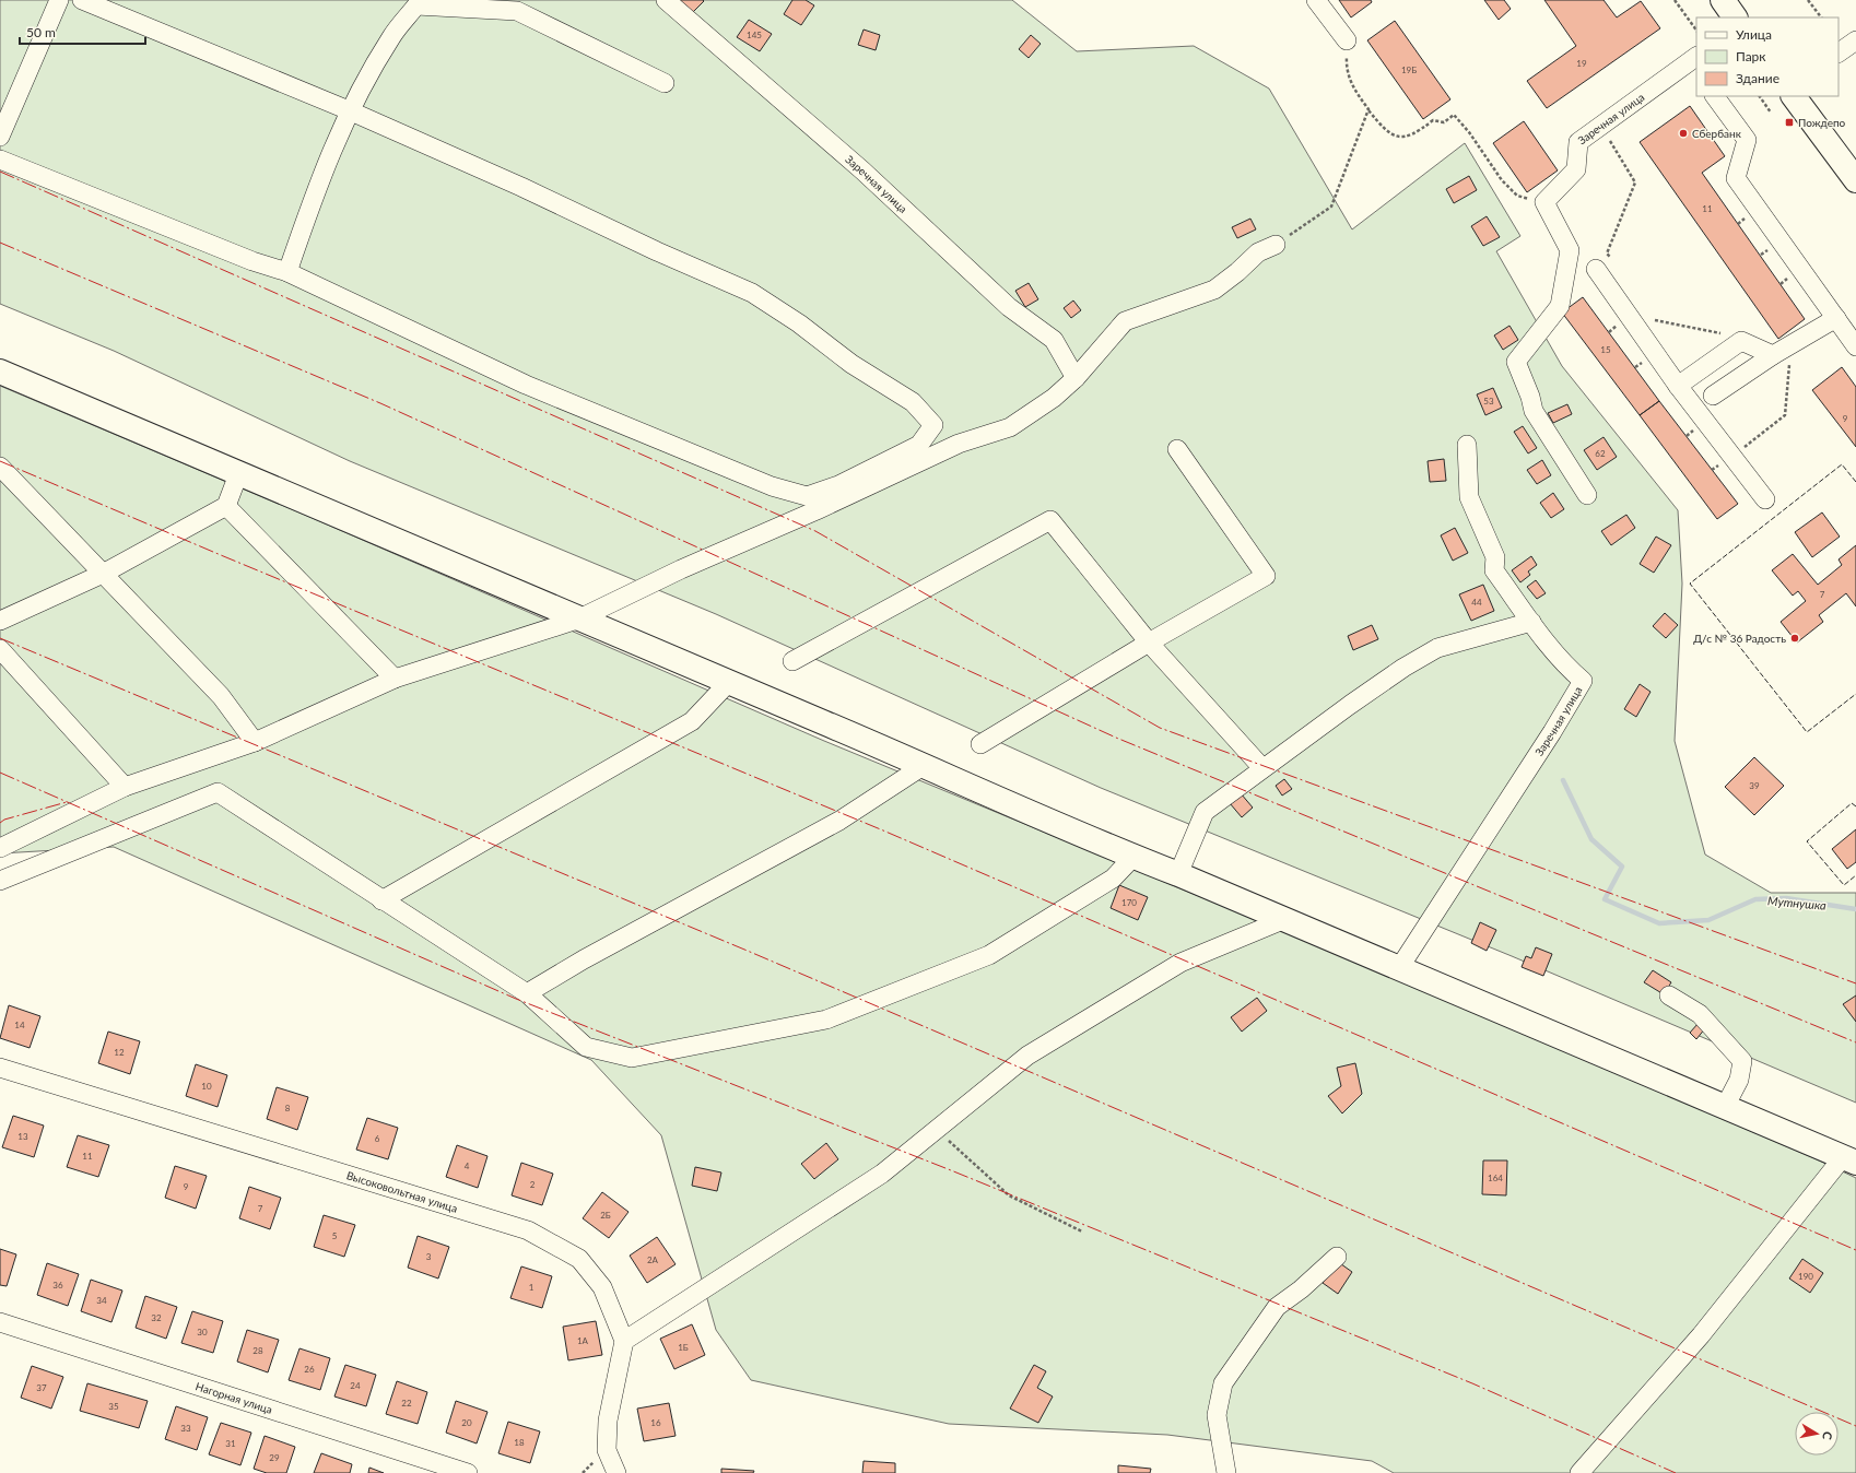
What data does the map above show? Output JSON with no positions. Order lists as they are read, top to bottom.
{
  "streets": {
    "street": ["Заречная улица", "Высоковольтная улица", "Нагорная улица"]
  },
  "water": ["Мутнушка"],
  "places": {
    "transit": ["Пождепо"],
    "other": ["Сбербанк", "Д/с № 36 Радость"]
  },
  "house_numbers": [
    "145",
    "19",
    "19Б",
    "11",
    "15",
    "53",
    "9",
    "62",
    "7",
    "44",
    "39",
    "170",
    "14",
    "12",
    "10",
    "8",
    "13",
    "6",
    "11",
    "4",
    "164",
    "2",
    "9",
    "7",
    "2Б",
    "5",
    "3",
    "2А",
    "190",
    "36",
    "1",
    "34",
    "32",
    "30",
    "1А",
    "1Б",
    "28",
    "26",
    "24",
    "37",
    "22",
    "35",
    "20",
    "16",
    "33",
    "18",
    "31",
    "29"
  ],
  "legend": ["Улица", "Парк", "Здание"],
  "scale_bar": "50 m",
  "north": "right"
}
